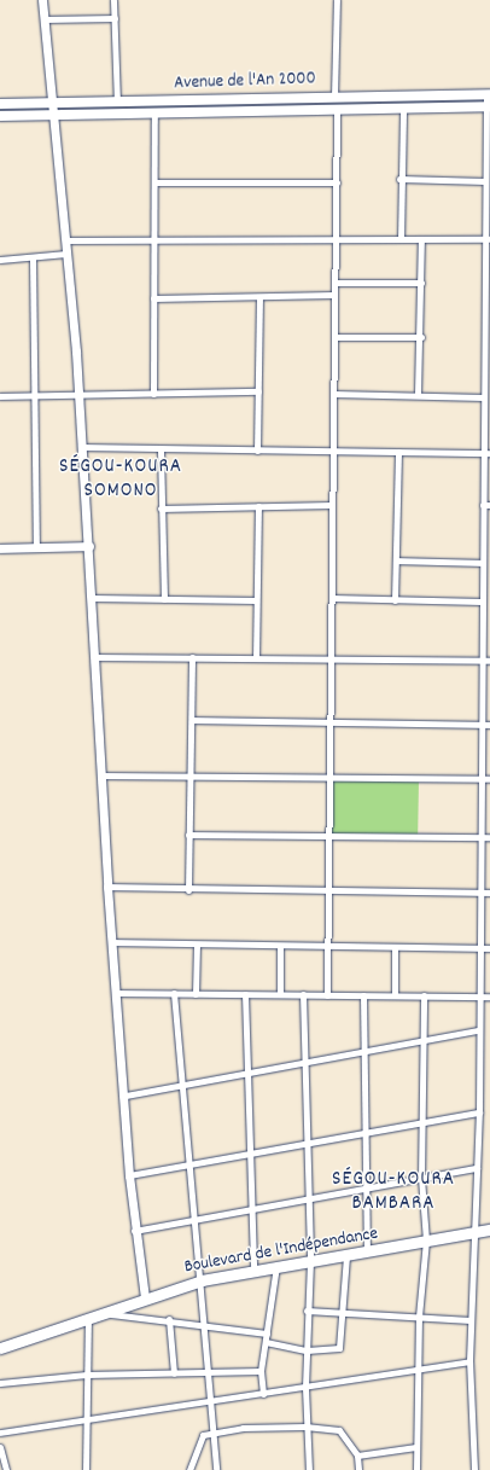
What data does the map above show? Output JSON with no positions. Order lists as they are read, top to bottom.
{
  "streets": {
    "highway": ["Boulevard de l'Indépendance"],
    "main road": ["Avenue de l'An 2000"]
  },
  "districts": ["SÉGOU-KOURA SOMONO", "SÉGOU-KOURA BAMBARA"]
}
